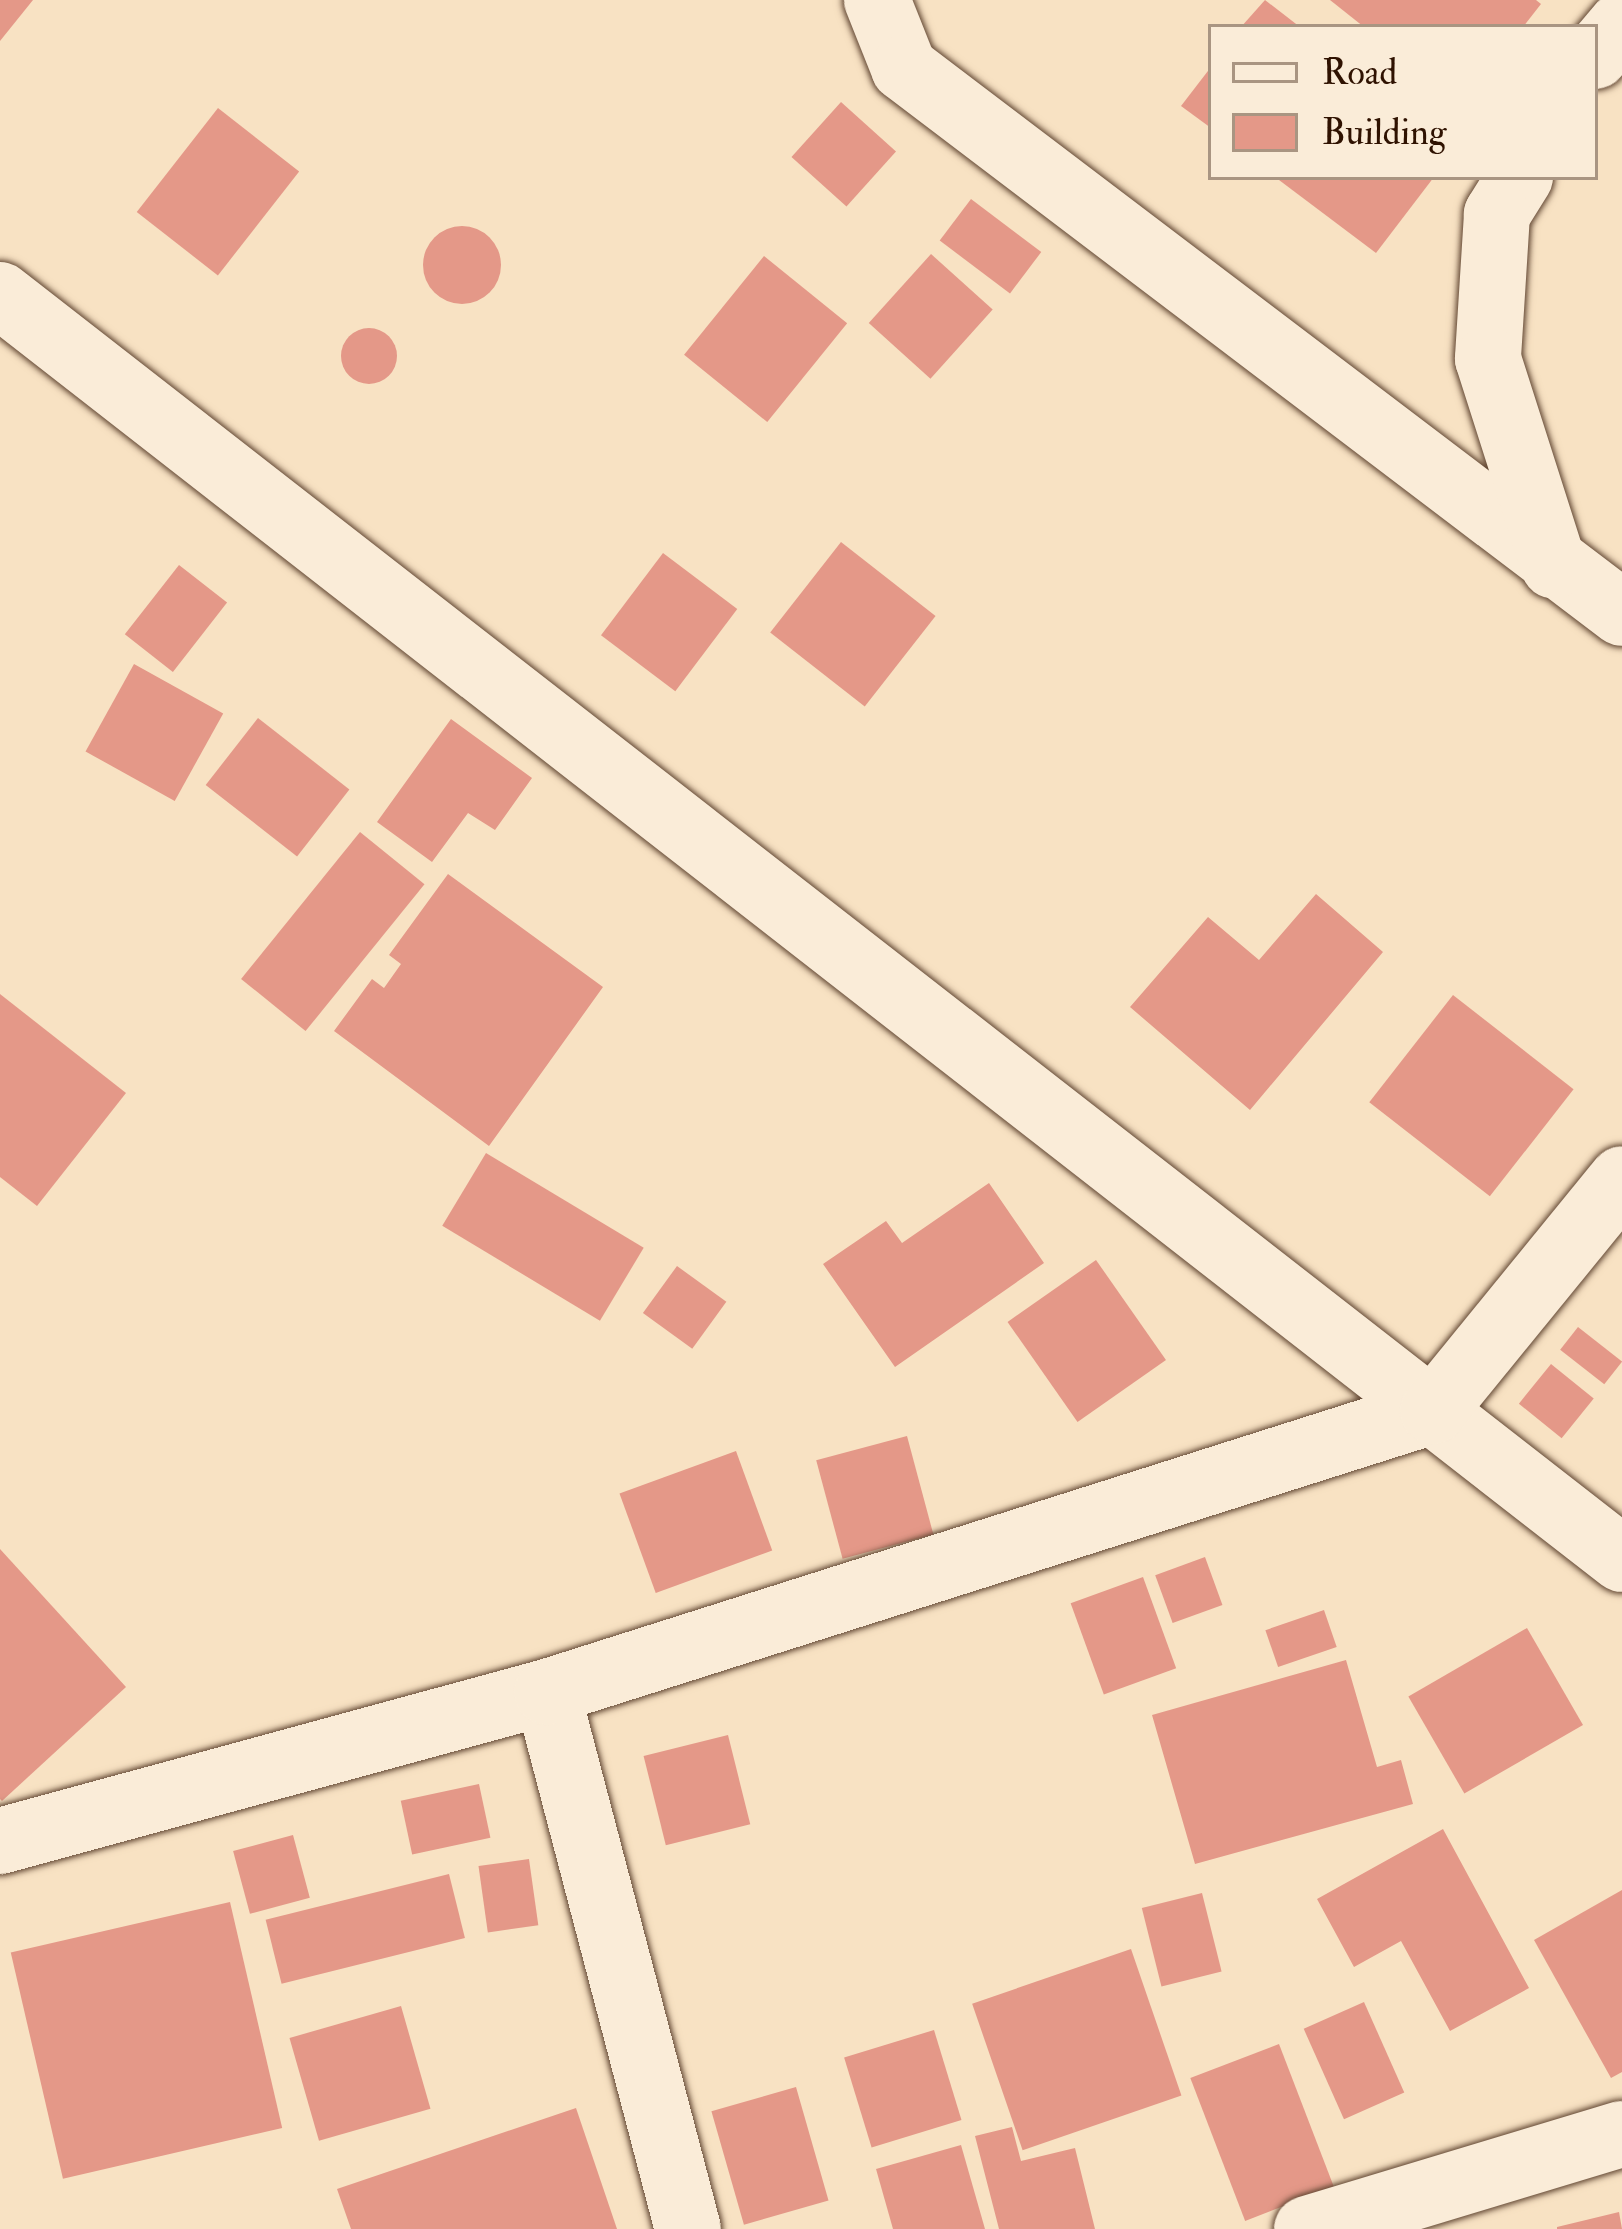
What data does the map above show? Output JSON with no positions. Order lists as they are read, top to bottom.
{
  "legend": ["Road", "Building"]
}
